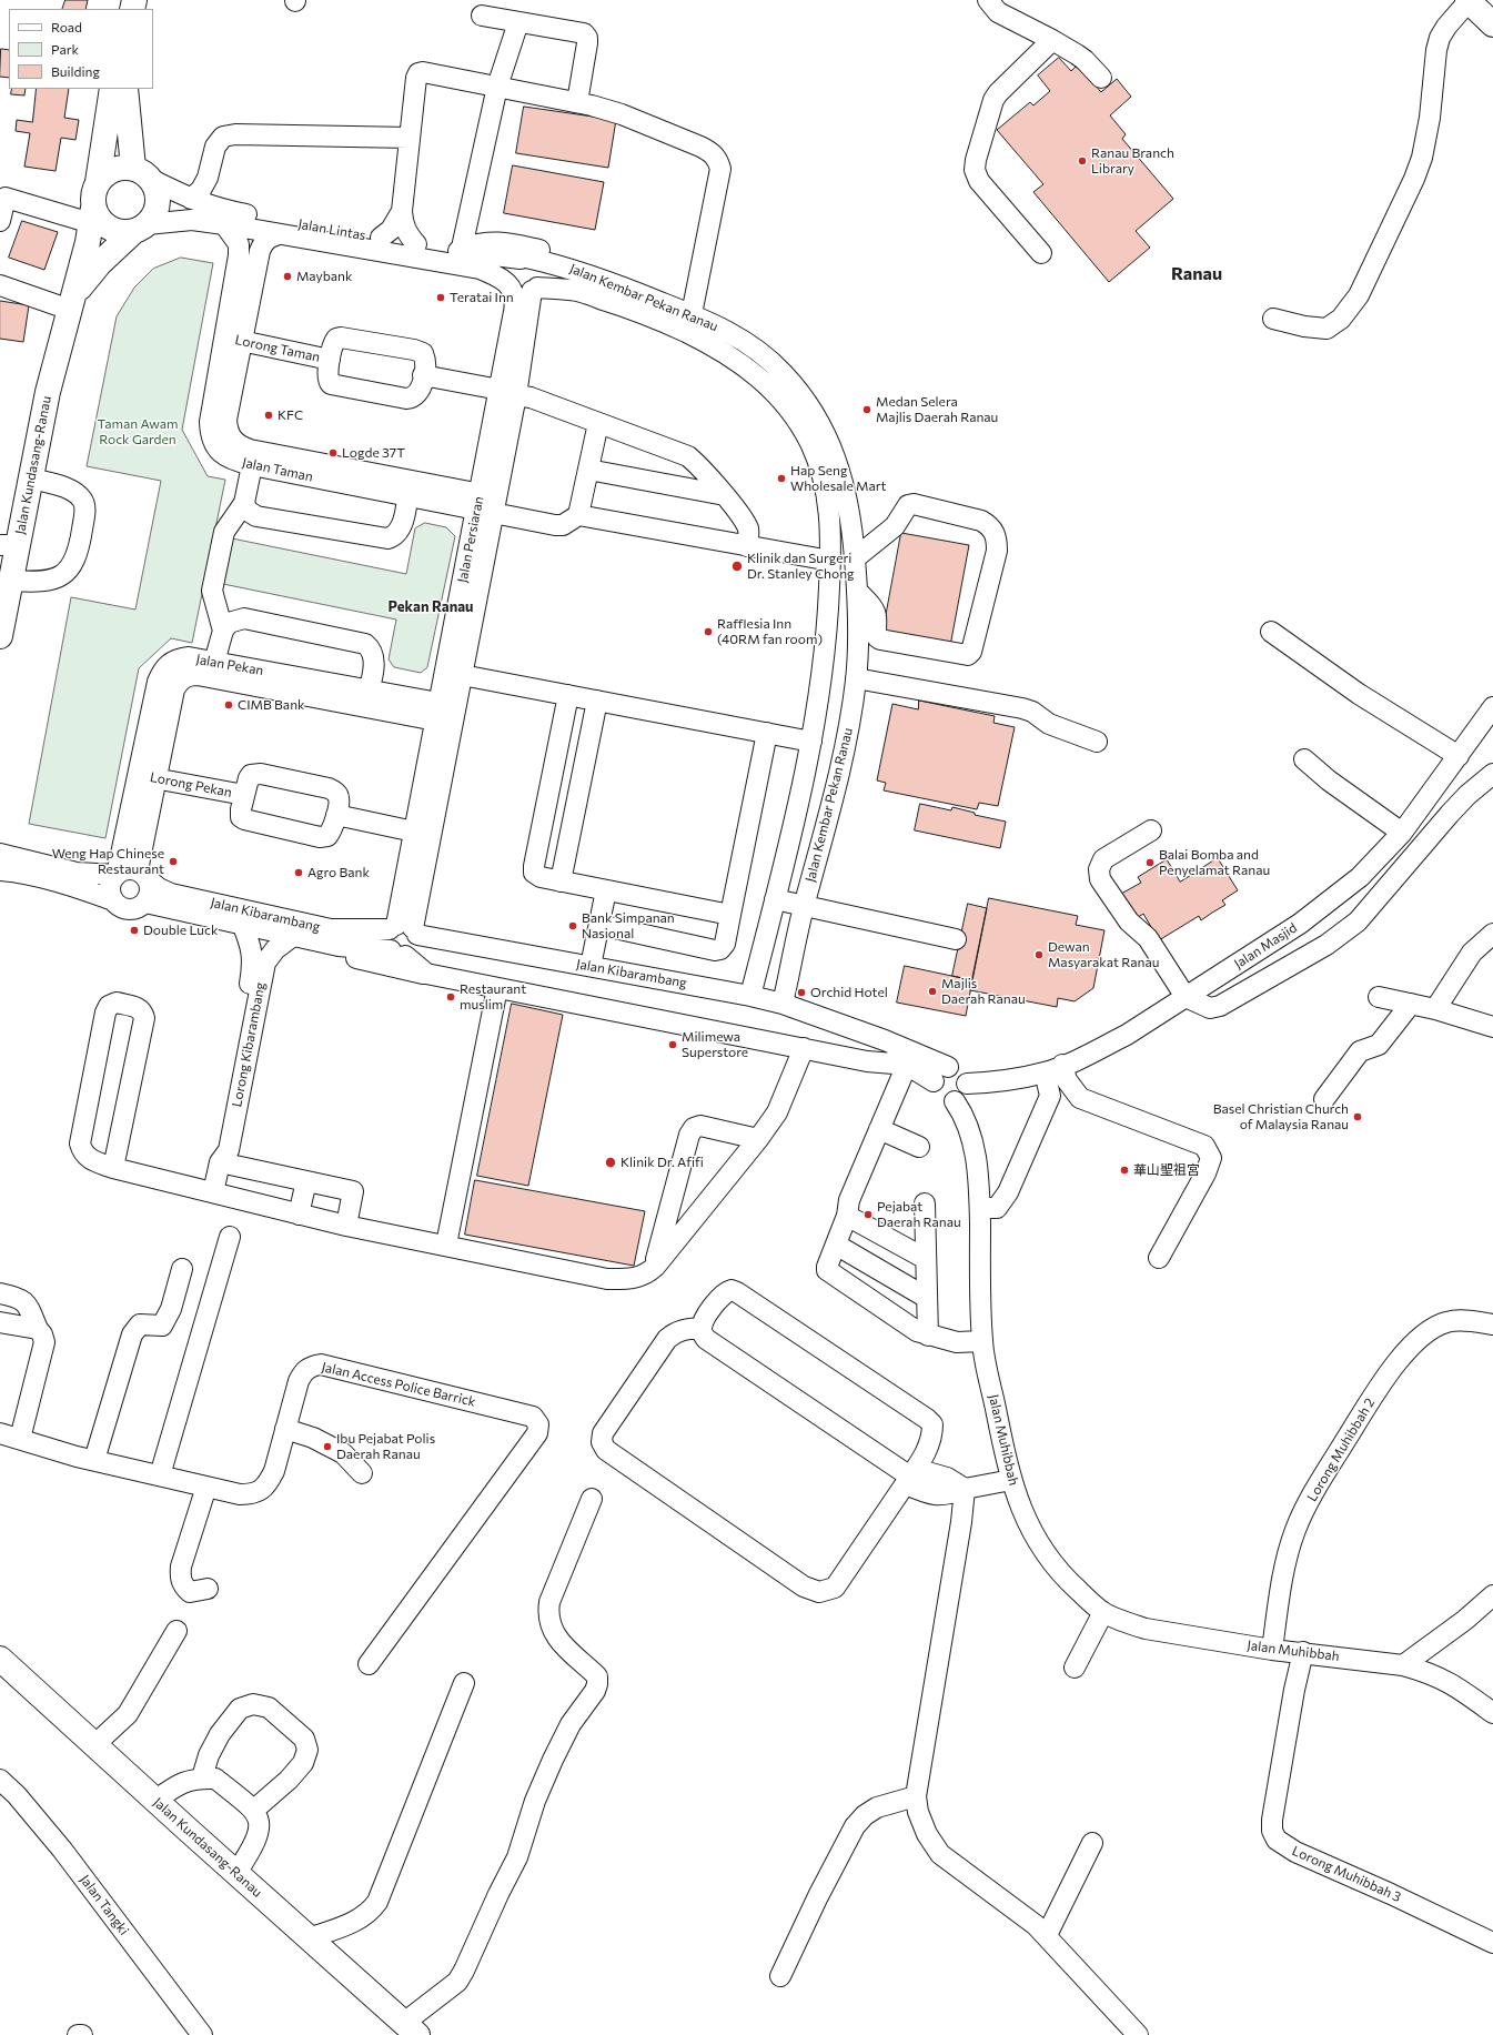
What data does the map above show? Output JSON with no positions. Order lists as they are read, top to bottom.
{
  "streets": {
    "main road": ["Jalan Kundasang-Ranau"],
    "street": [
      "Jalan Lintas",
      "Jalan Kembar Pekan Ranau",
      "Lorong Taman",
      "Jalan Taman",
      "Jalan Persiaran",
      "Jalan Pekan",
      "Lorong Pekan",
      "Jalan Kibarambang",
      "Jalan Masjid",
      "Lorong Kibarambang",
      "Jalan Access Police Barrick",
      "Jalan Muhibbah",
      "Lorong Muhibbah 2",
      "Lorong Muhibbah 3",
      "Jalan Tangki"
    ]
  },
  "crossings": [
    ["Jalan Lintas", "Jalan Kembar Pekan Ranau"],
    ["Jalan Lintas", "Jalan Kundasang-Ranau"],
    ["Jalan Lintas", "Jalan Taman"],
    ["Jalan Lintas", "Jalan Persiaran"],
    ["Jalan Kembar Pekan Ranau", "Jalan Persiaran"],
    ["Jalan Kembar Pekan Ranau", "Jalan Kibarambang"],
    ["Lorong Taman", "Jalan Taman"],
    ["Jalan Taman", "Jalan Persiaran"],
    ["Jalan Persiaran", "Jalan Pekan"],
    ["Jalan Persiaran", "Jalan Kibarambang"],
    ["Jalan Pekan", "Lorong Pekan"],
    ["Jalan Pekan", "Jalan Kibarambang"],
    ["Jalan Kibarambang", "Jalan Masjid"],
    ["Jalan Kibarambang", "Lorong Kibarambang"],
    ["Jalan Kibarambang", "Jalan Muhibbah"],
    ["Jalan Masjid", "Jalan Muhibbah"],
    ["Jalan Muhibbah", "Lorong Muhibbah 2"],
    ["Jalan Muhibbah", "Lorong Muhibbah 3"]
  ],
  "districts": ["Ranau", "Pekan Ranau"],
  "parks": ["Taman Awam Rock Garden"],
  "places": [
    "Ranau Branch Library",
    "Maybank",
    "Teratai Inn",
    "Medan Selera Majlis Daerah Ranau",
    "KFC",
    "Logde 37T",
    "Hap Seng Wholesale Mart",
    "Klinik dan Surgeri Dr. Stanley Chong",
    "Rafflesia Inn (40RM fan room)",
    "CIMB Bank",
    "Weng Hap Chinese Restaurant",
    "Balai Bomba and Penyelamat Ranau",
    "Agro Bank",
    "Bank Simpanan Nasional",
    "Double Luck",
    "Dewan Masyarakat Ranau",
    "Majlis Daerah Ranau",
    "Orchid Hotel",
    "Restaurant muslim",
    "Milimewa Superstore",
    "Basel Christian Church of Malaysia Ranau",
    "Klinik Dr. Afifi",
    "華山聖祖宮",
    "Pejabat Daerah Ranau",
    "Ibu Pejabat Polis Daerah Ranau"
  ],
  "legend": ["Road", "Park", "Building"]
}
